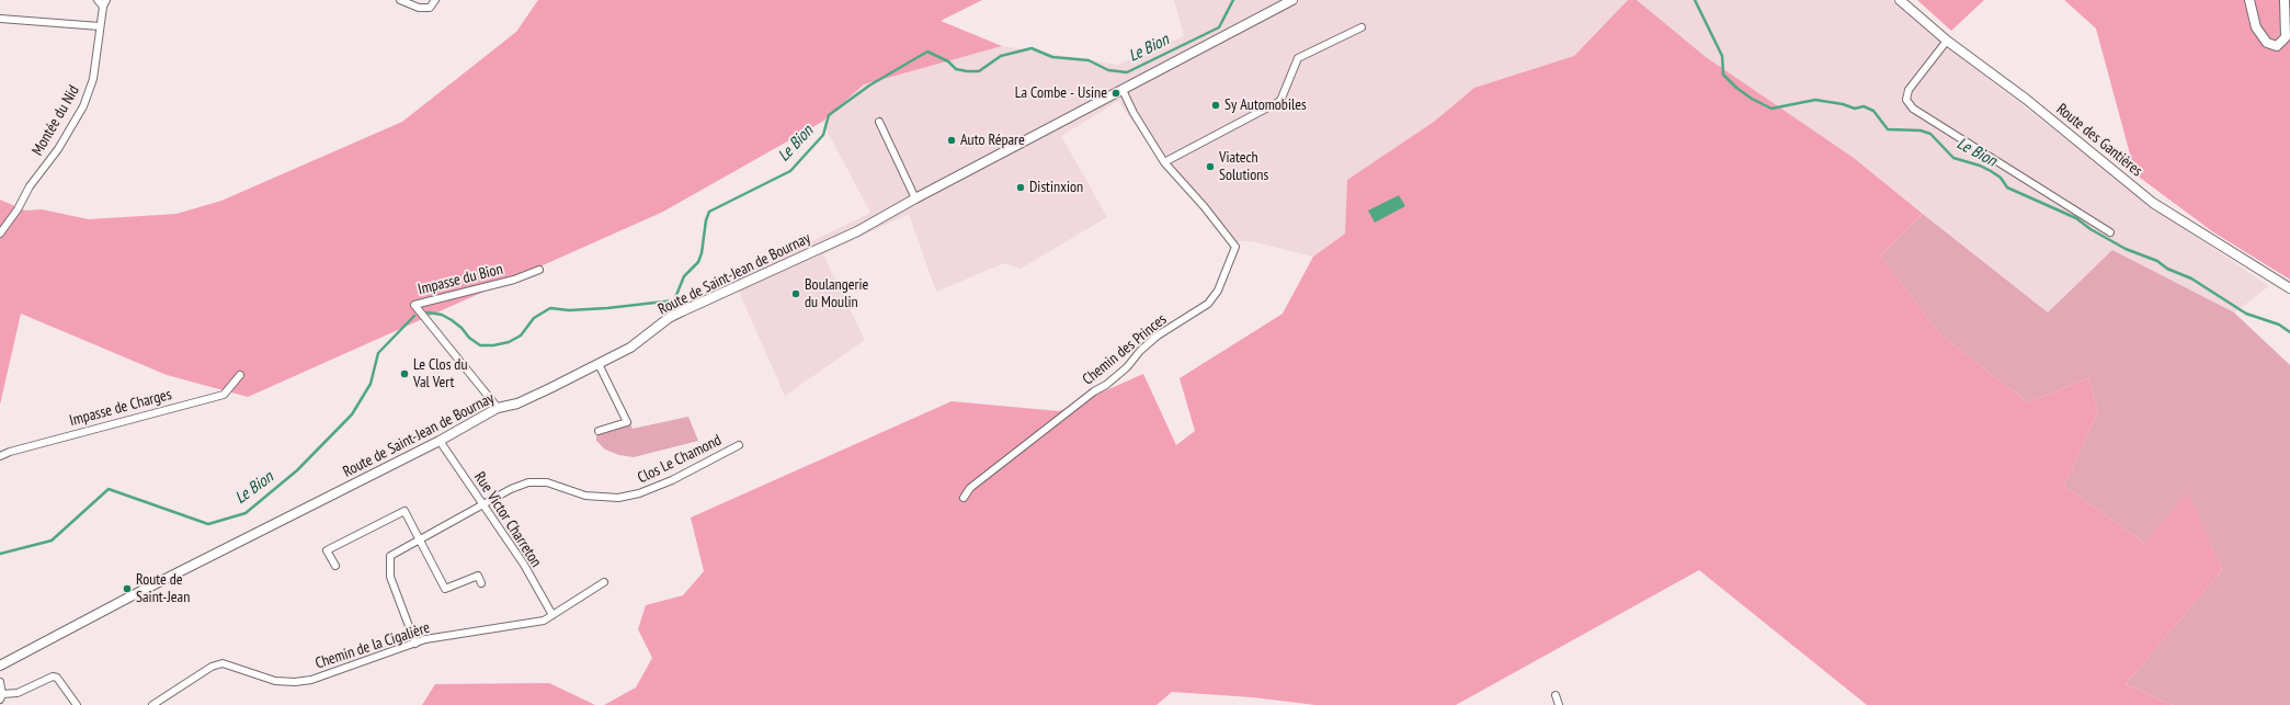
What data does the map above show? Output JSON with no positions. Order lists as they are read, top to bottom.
{
  "streets": {
    "main road": ["Route des Gantières", "Route de Saint-Jean de Bournay"],
    "street": [
      "Montée du Nid",
      "Impasse du Bion",
      "Chemin des Princes",
      "Impasse de Charges",
      "Clos Le Chamond",
      "Rue Victor Charreton",
      "Chemin de la Cigalière"
    ]
  },
  "crossings": [
    ["Route de Saint-Jean de Bournay", "Impasse du Bion"],
    ["Route de Saint-Jean de Bournay", "Chemin des Princes"],
    ["Route de Saint-Jean de Bournay", "Rue Victor Charreton"],
    ["Clos Le Chamond", "Rue Victor Charreton"],
    ["Clos Le Chamond", "Chemin de la Cigalière"],
    ["Rue Victor Charreton", "Chemin de la Cigalière"]
  ],
  "water": ["Le Bion"],
  "places": [
    "La Combe - Usine",
    "Sy Automobiles",
    "Auto Répare",
    "Viatech Solutions",
    "Distinxion",
    "Boulangerie du Moulin",
    "Le Clos du Val Vert",
    "Route de Saint-Jean"
  ]
}
